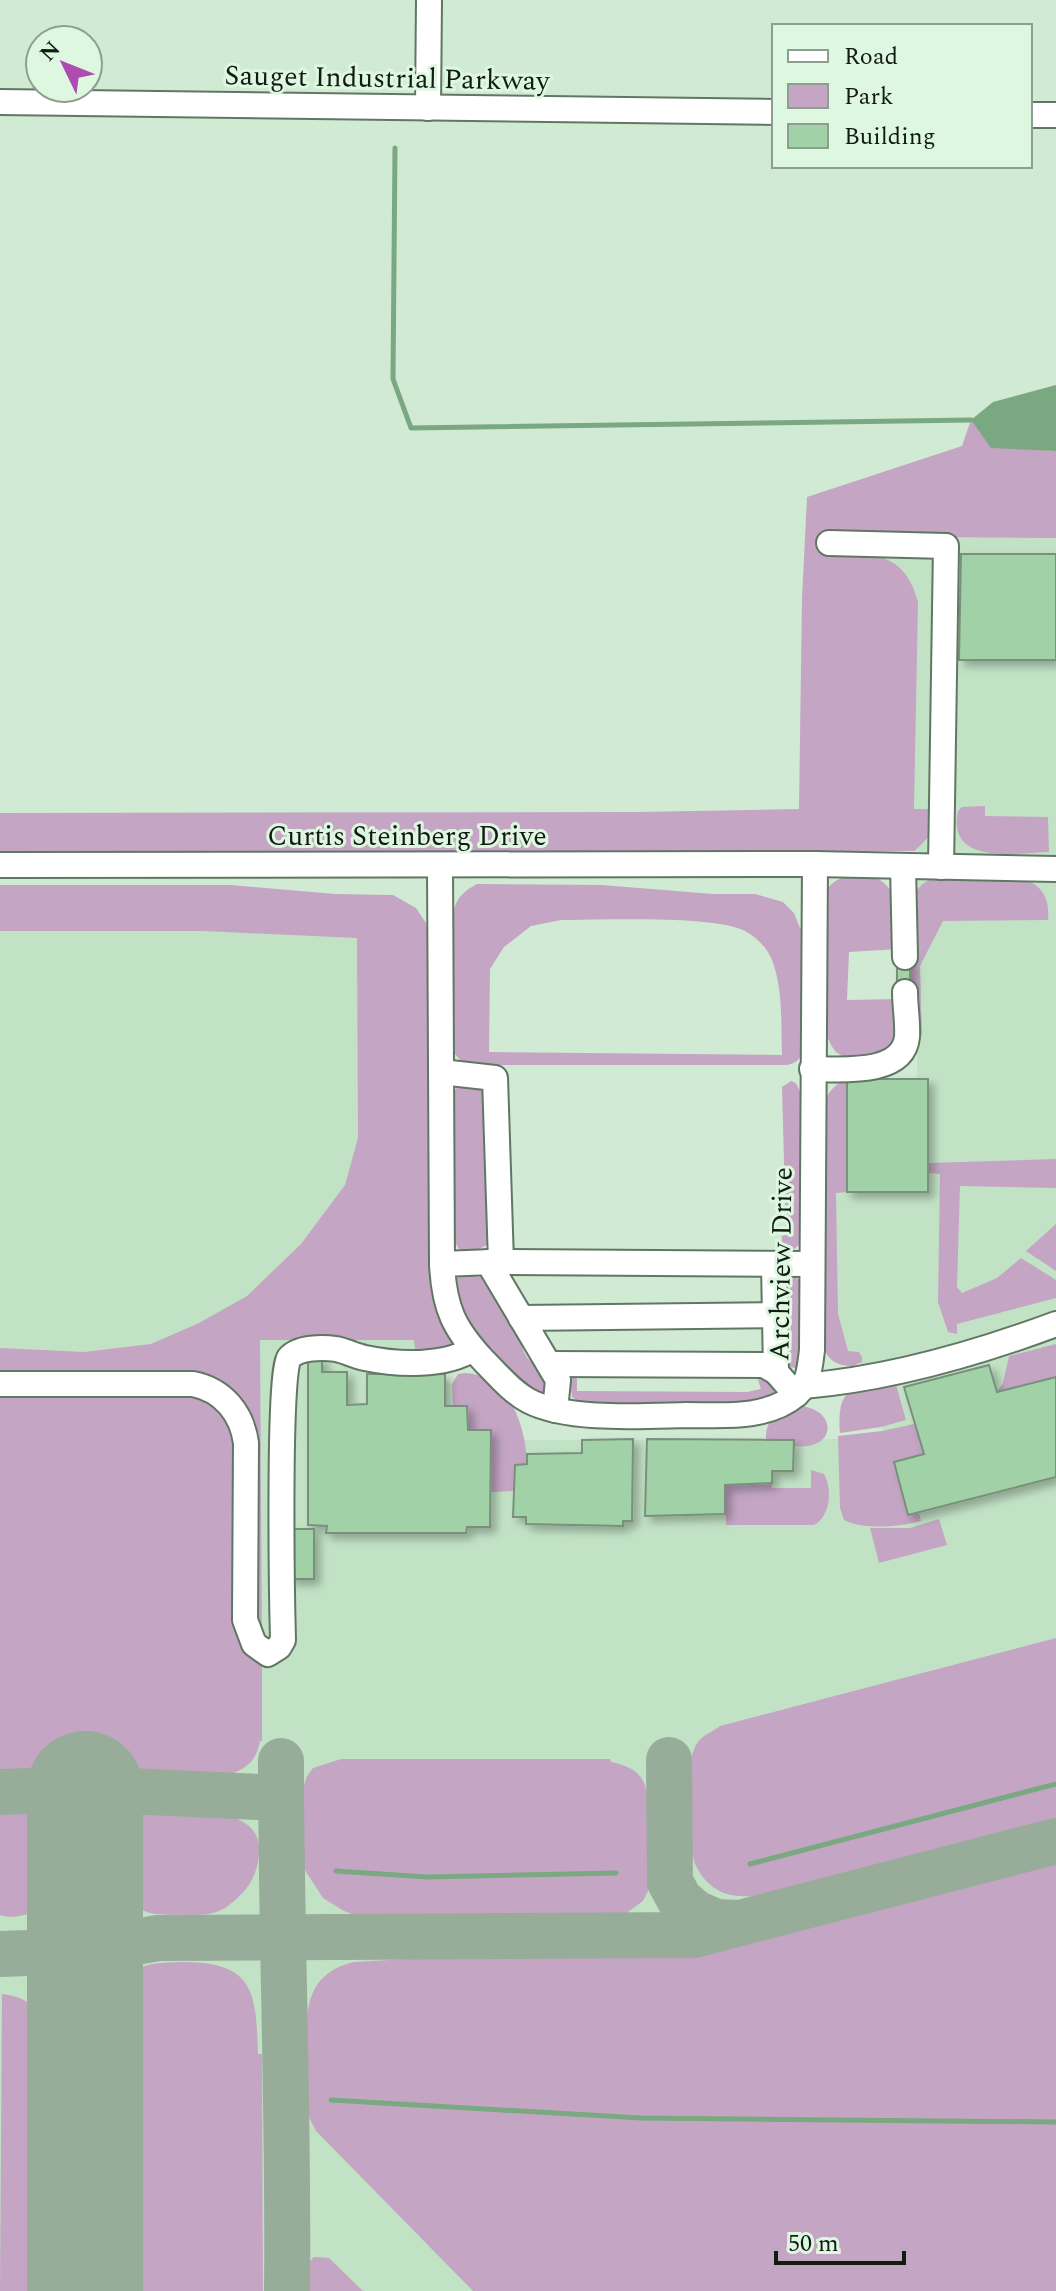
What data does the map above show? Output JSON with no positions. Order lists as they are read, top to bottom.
{
  "streets": {
    "street": ["Sauget Industrial Parkway", "Curtis Steinberg Drive", "Archview Drive"]
  },
  "crossings": [
    ["Curtis Steinberg Drive", "Archview Drive"]
  ],
  "legend": ["Road", "Park", "Building"],
  "scale_bar": "50 m",
  "north": "top left"
}
